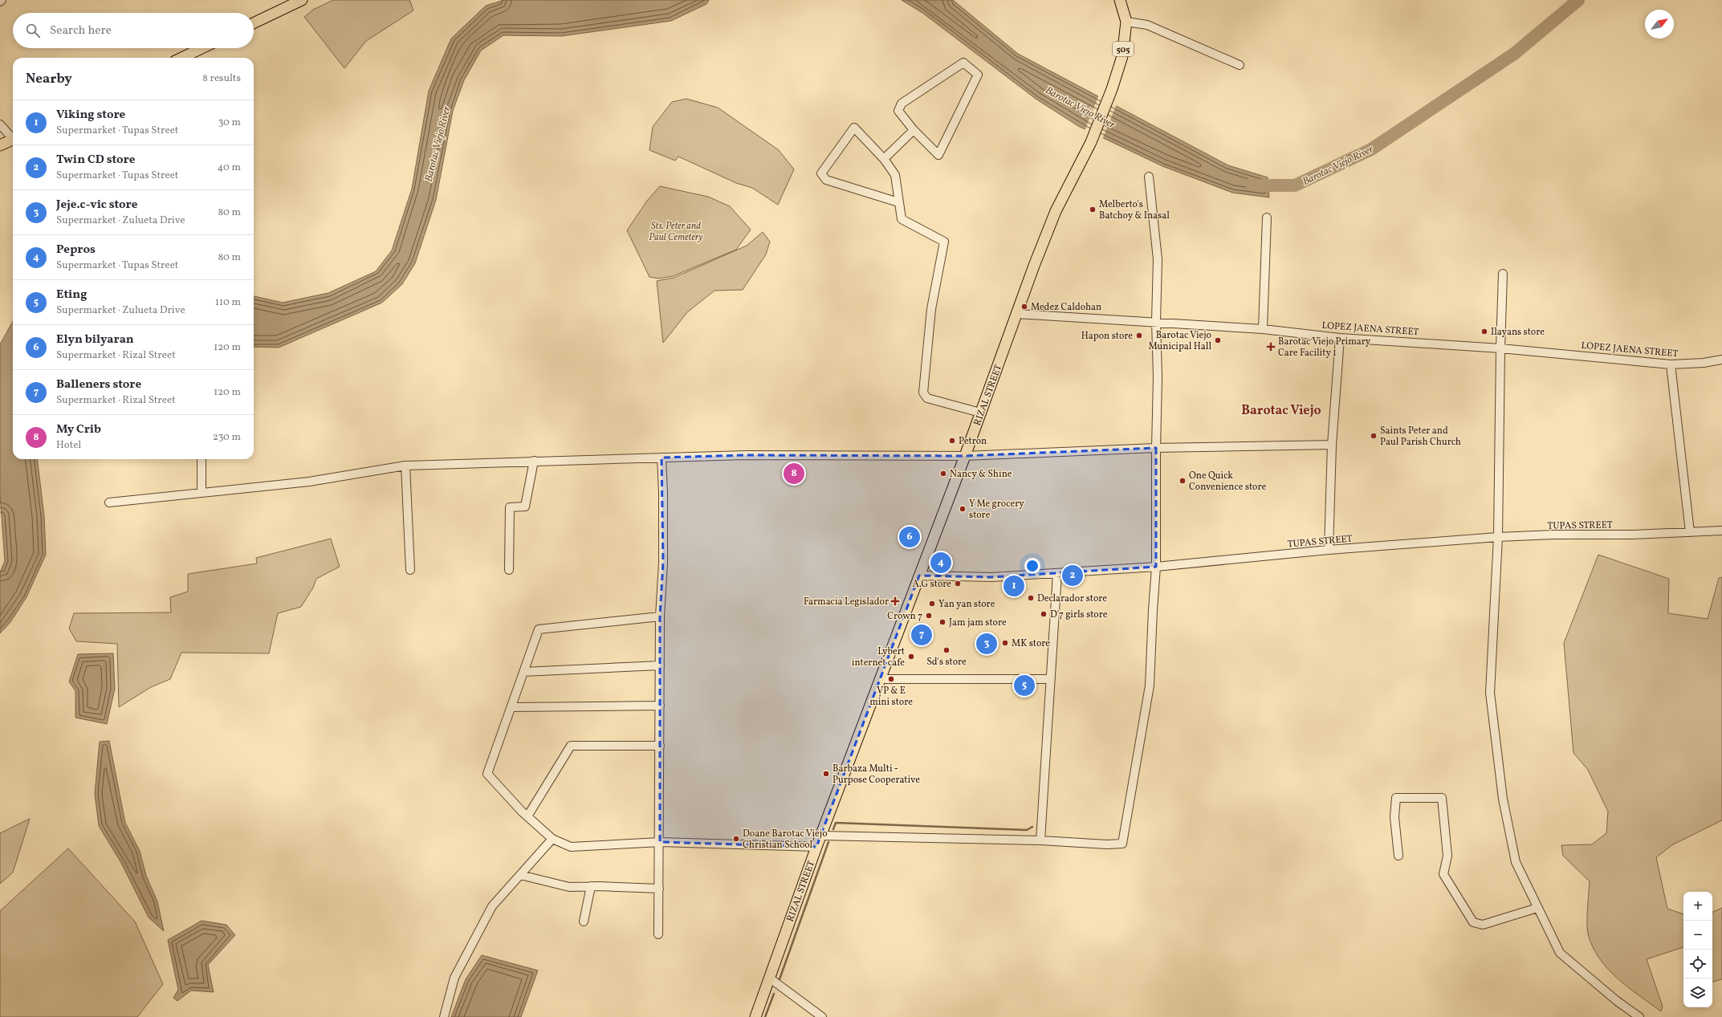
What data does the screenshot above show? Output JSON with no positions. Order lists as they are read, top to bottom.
{
  "streets": {
    "main road": ["505", "RIZAL STREET"],
    "street": ["LOPEZ JAENA STREET", "TUPAS STREET"]
  },
  "crossings": [
    ["LOPEZ JAENA STREET", "RIZAL STREET"],
    ["RIZAL STREET", "TUPAS STREET"]
  ],
  "districts": ["Barotac Viejo"],
  "water": ["Barotac Viejo River"],
  "parks": ["Sts. Peter and Paul Cemetery"],
  "places": {
    "other": [
      "Melberto's Batchoy & Inasal",
      "Medez Caldohan",
      "Ilayans store",
      "Hapon store",
      "Barotac Viejo Municipal Hall",
      "Saints Peter and Paul Parish Church",
      "Petron",
      "Nancy & Shine",
      "One Quick Convenience store",
      "Y Me grocery store",
      "A.G store",
      "Declarador store",
      "Yan yan store",
      "D'7 girls store",
      "Crown 7",
      "Jam jam store",
      "MK store",
      "Sd's store",
      "Lybert internet cafe",
      "VP & E mini store",
      "Barbaza Multi - Purpose Cooperative",
      "Doane Barotac Viejo Christian School"
    ],
    "health": ["Barotac Viejo Primary Care Facility 1", "Farmacia Legislador"]
  },
  "north": "top right",
  "page": {
    "search": "Search here",
    "heading": ["Nearby", "8 results"],
    "list": [
      {
        "mark": "1",
        "name": "Viking store",
        "note": "Supermarket · Tupas Street",
        "value": "30 m"
      },
      {
        "mark": "2",
        "name": "Twin CD store",
        "note": "Supermarket · Tupas Street",
        "value": "40 m"
      },
      {
        "mark": "3",
        "name": "Jeje.c-vic store",
        "note": "Supermarket · Zulueta Drive",
        "value": "80 m"
      },
      {
        "mark": "4",
        "name": "Pepros",
        "note": "Supermarket · Tupas Street",
        "value": "80 m"
      },
      {
        "mark": "5",
        "name": "Eting",
        "note": "Supermarket · Zulueta Drive",
        "value": "110 m"
      },
      {
        "mark": "6",
        "name": "Elyn bilyaran",
        "note": "Supermarket · Rizal Street",
        "value": "120 m"
      },
      {
        "mark": "7",
        "name": "Balleners store",
        "note": "Supermarket · Rizal Street",
        "value": "120 m"
      },
      {
        "mark": "8",
        "name": "My Crib",
        "note": "Hotel",
        "value": "230 m"
      }
    ],
    "pins": [
      "8",
      "6",
      "4",
      "2",
      "1",
      "7",
      "3",
      "5"
    ],
    "map_buttons": ["+", "−"]
  }
}
